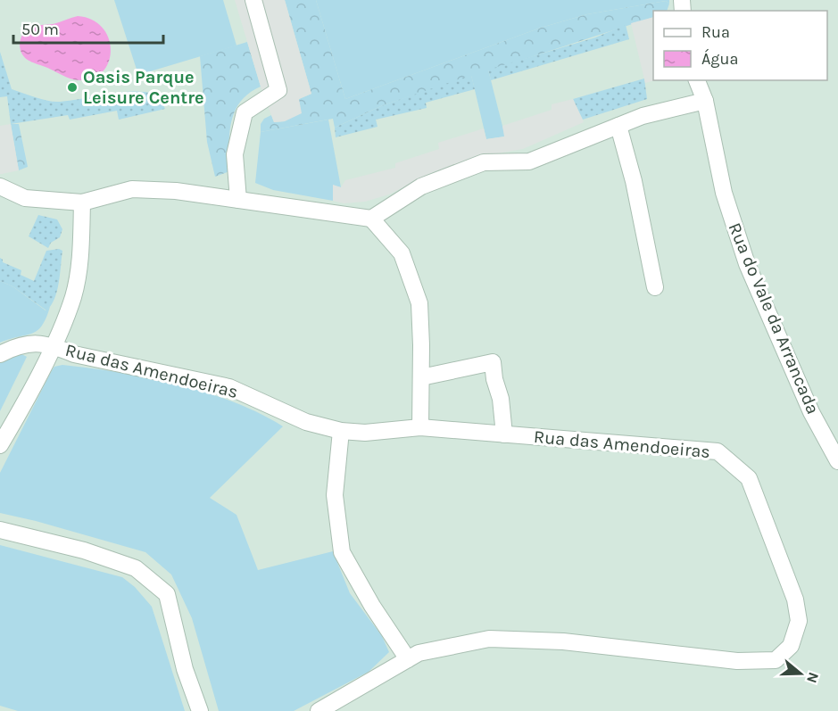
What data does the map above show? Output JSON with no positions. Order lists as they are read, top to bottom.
{
  "streets": {
    "street": ["Rua do Vale da Arrancada", "Rua das Amendoeiras"]
  },
  "places": ["Oasis Parque Leisure Centre"],
  "legend": ["Rua", "Água"],
  "scale_bar": "50 m",
  "north": "right"
}
